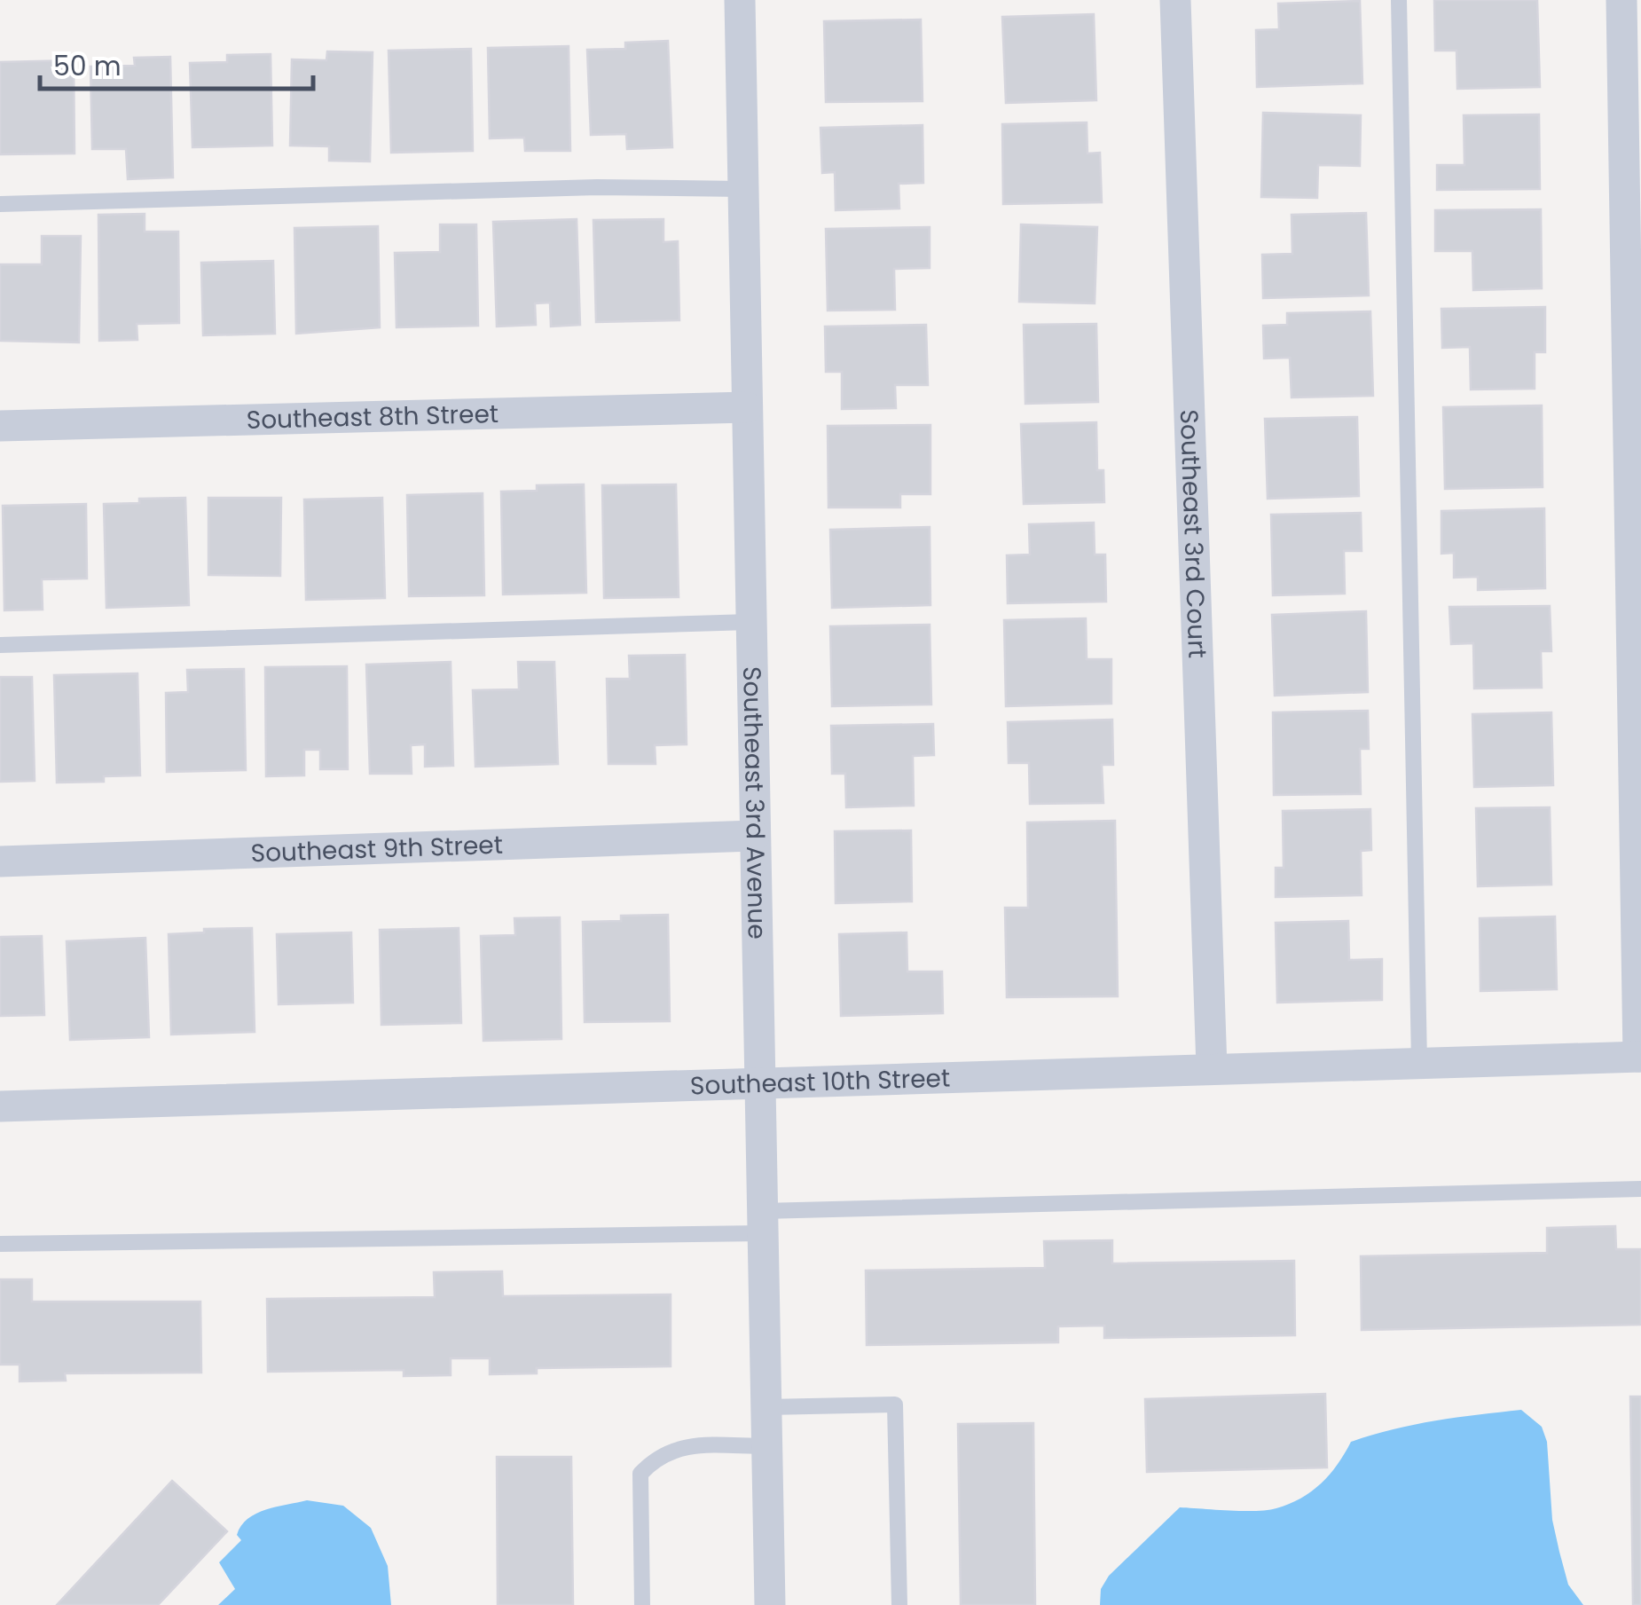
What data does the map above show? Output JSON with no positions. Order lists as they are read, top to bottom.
{
  "streets": {
    "street": [
      "Southeast 8th Street",
      "Southeast 3rd Court",
      "Southeast 3rd Avenue",
      "Southeast 9th Street",
      "Southeast 10th Street"
    ]
  },
  "crossings": [
    ["Southeast 8th Street", "Southeast 3rd Avenue"],
    ["Southeast 3rd Court", "Southeast 10th Street"],
    ["Southeast 3rd Avenue", "Southeast 9th Street"],
    ["Southeast 3rd Avenue", "Southeast 10th Street"]
  ],
  "scale_bar": "50 m"
}
